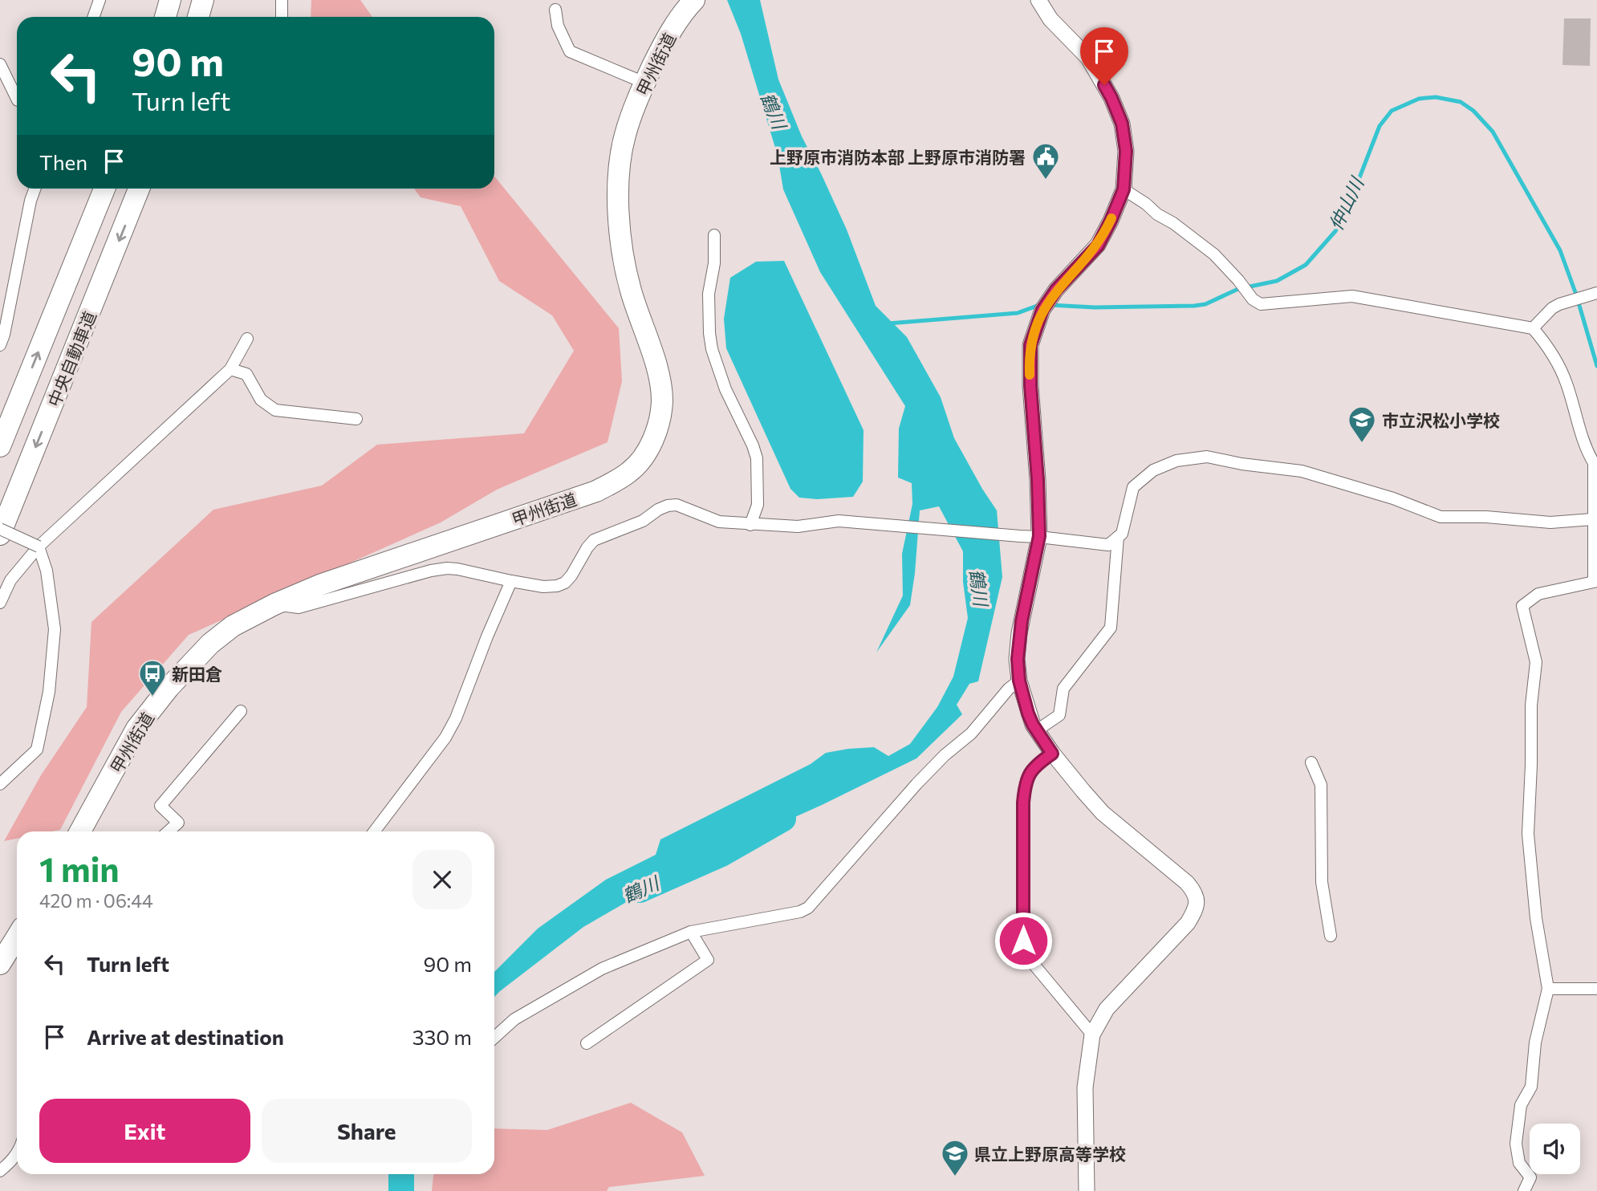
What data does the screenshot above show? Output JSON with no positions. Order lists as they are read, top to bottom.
{
  "streets": {
    "highway": ["甲州街道", "中央自動車道"]
  },
  "water": ["鶴川", "仲山川"],
  "places": {
    "public building": ["上野原市消防本部 上野原市消防署"],
    "school or university": ["市立沢松小学校", "県立上野原高等学校"],
    "bus stop": ["新田倉"]
  },
  "page": {
    "turn": ["90 m", "Turn left"],
    "then": "Then",
    "heading": ["1 min", "420 m · 06:44"],
    "list": [
      {
        "name": "Turn left",
        "value": "90 m"
      },
      {
        "name": "Arrive at destination",
        "value": "330 m"
      }
    ],
    "buttons": ["Exit", "Share"]
  }
}
